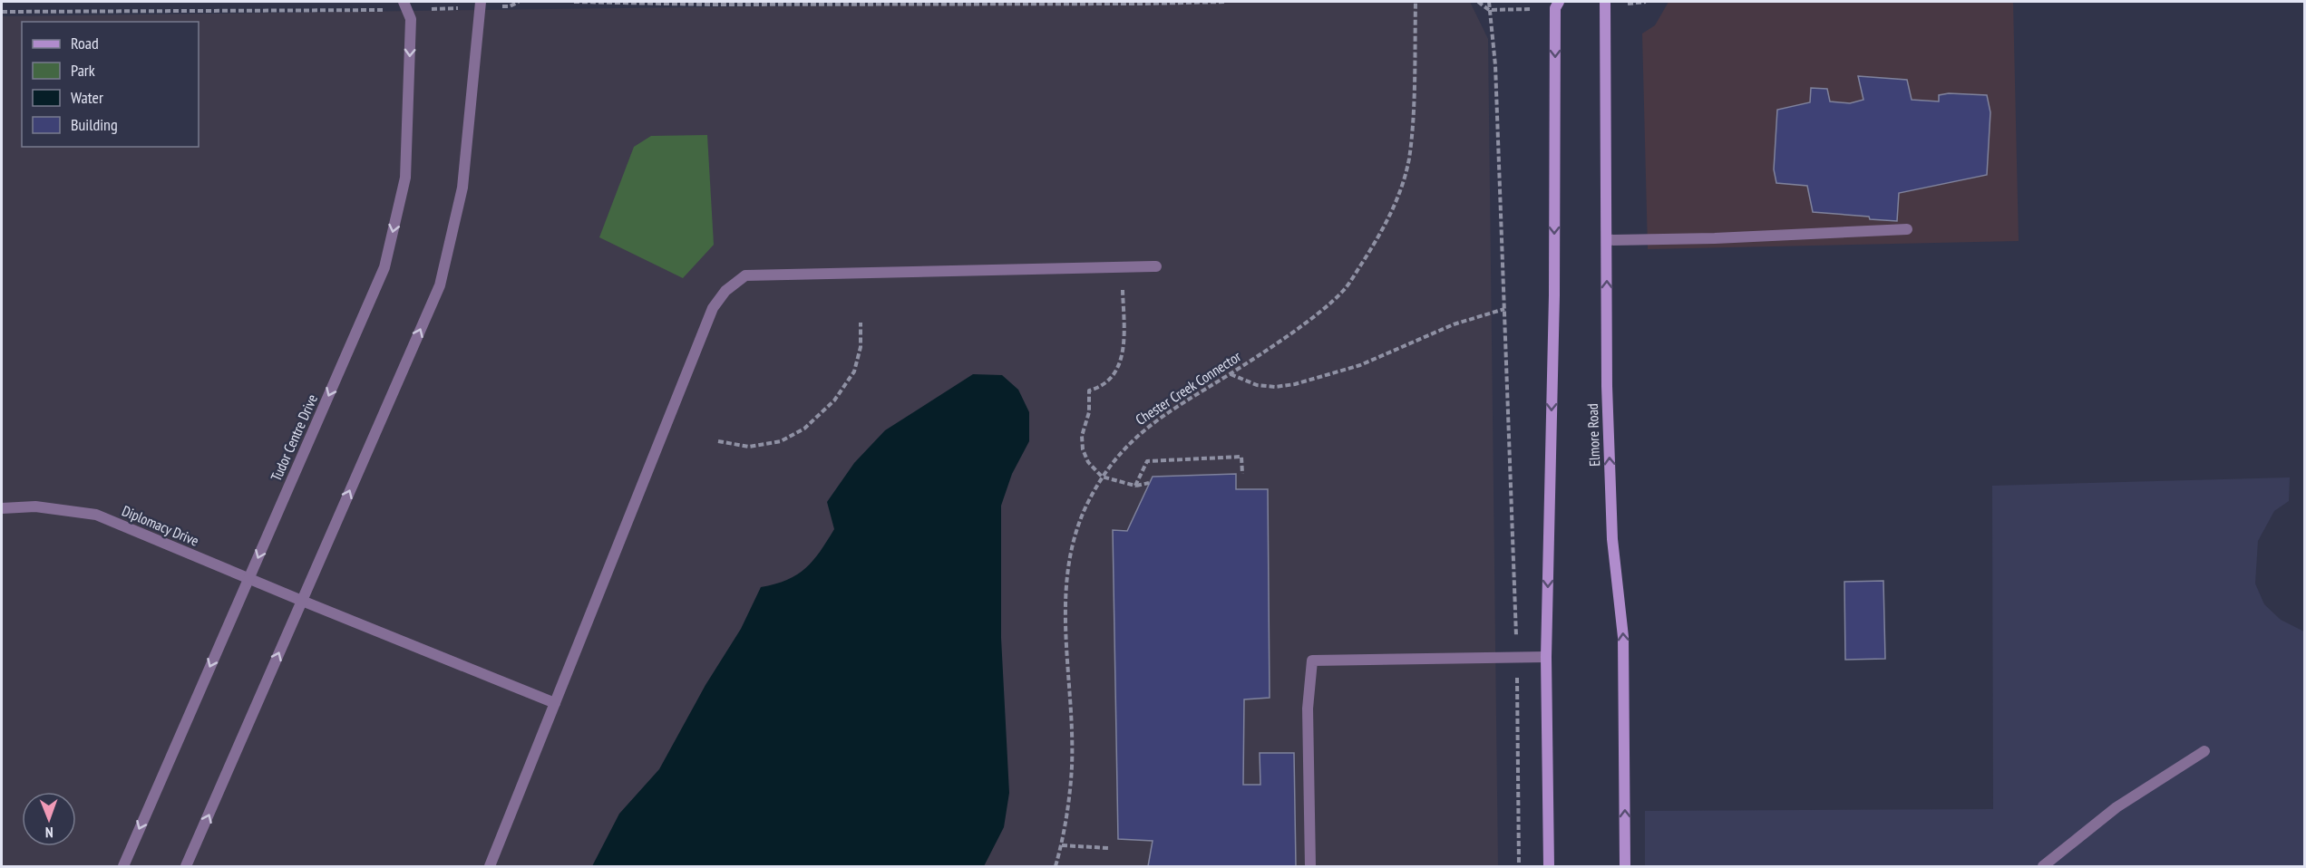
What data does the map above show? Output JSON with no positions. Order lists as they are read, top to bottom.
{
  "streets": {
    "main road": ["Elmore Road"],
    "street": ["Tudor Centre Drive", "Diplomacy Drive"],
    "path": ["Chester Creek Connector"]
  },
  "crossings": [
    ["Tudor Centre Drive", "Diplomacy Drive"]
  ],
  "legend": [
    "Road",
    "Park",
    "Water",
    "Building"
  ],
  "north": "bottom"
}
